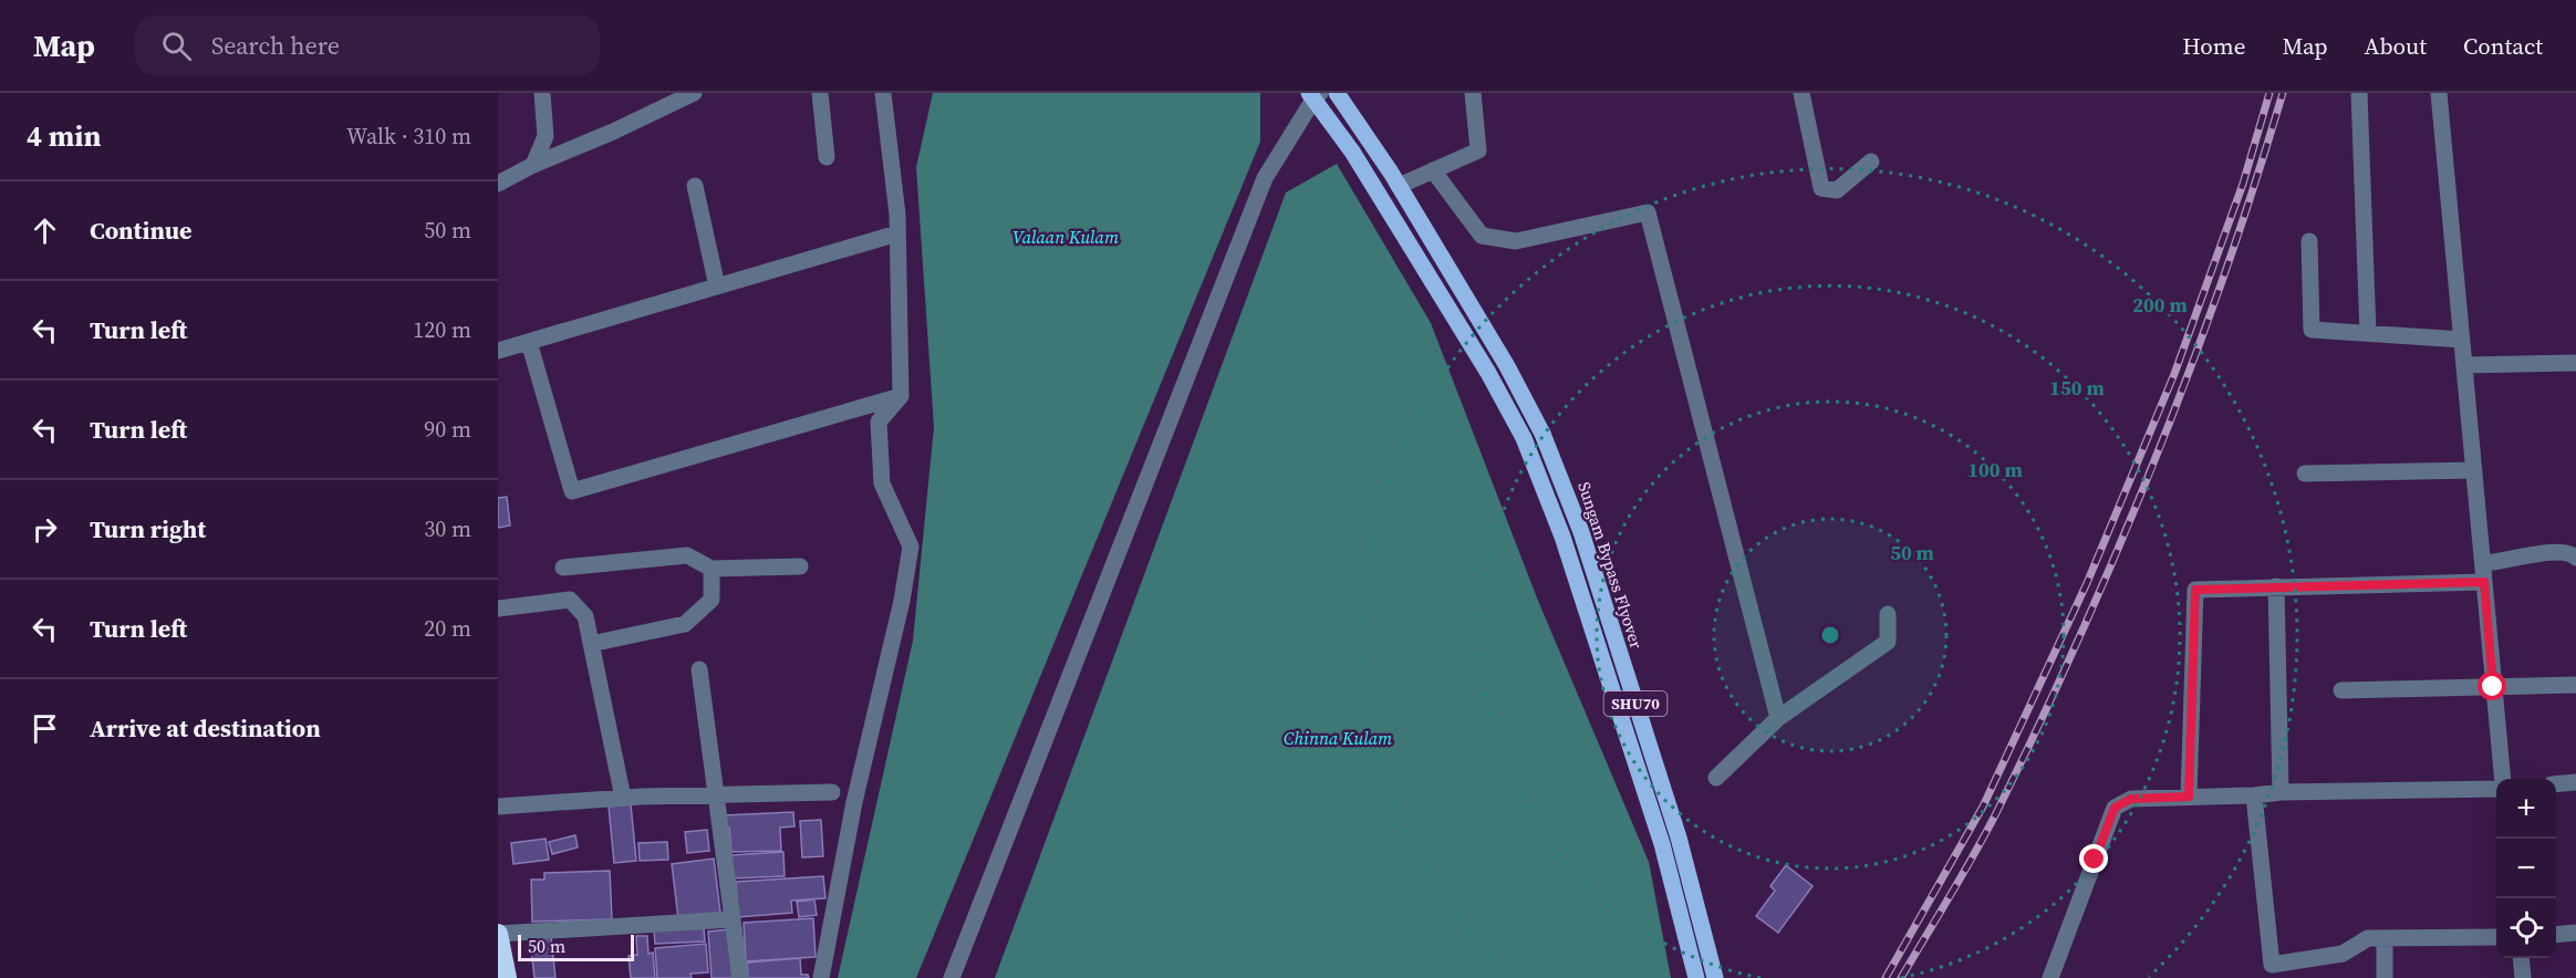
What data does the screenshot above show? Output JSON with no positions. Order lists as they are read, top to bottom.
{
  "streets": {
    "main road": ["Sungam Bypass Flyover", "SHU70"]
  },
  "water": ["Valaan Kulam", "Chinna Kulam"],
  "scale_bar": "50 m",
  "page": {
    "header": "Map",
    "search": "Search here",
    "nav": [
      "Home",
      "Map",
      "About",
      "Contact"
    ],
    "heading": ["4 min", "Walk · 310 m"],
    "list": [
      ["Continue", "50 m"],
      ["Turn left", "120 m"],
      ["Turn left", "90 m"],
      ["Turn right", "30 m"],
      ["Turn left", "20 m"],
      "Arrive at destination"
    ],
    "map_buttons": ["+", "−"],
    "scale": "50 m"
  },
  "rings": [
    "200 m",
    "150 m",
    "100 m",
    "50 m"
  ]
}
